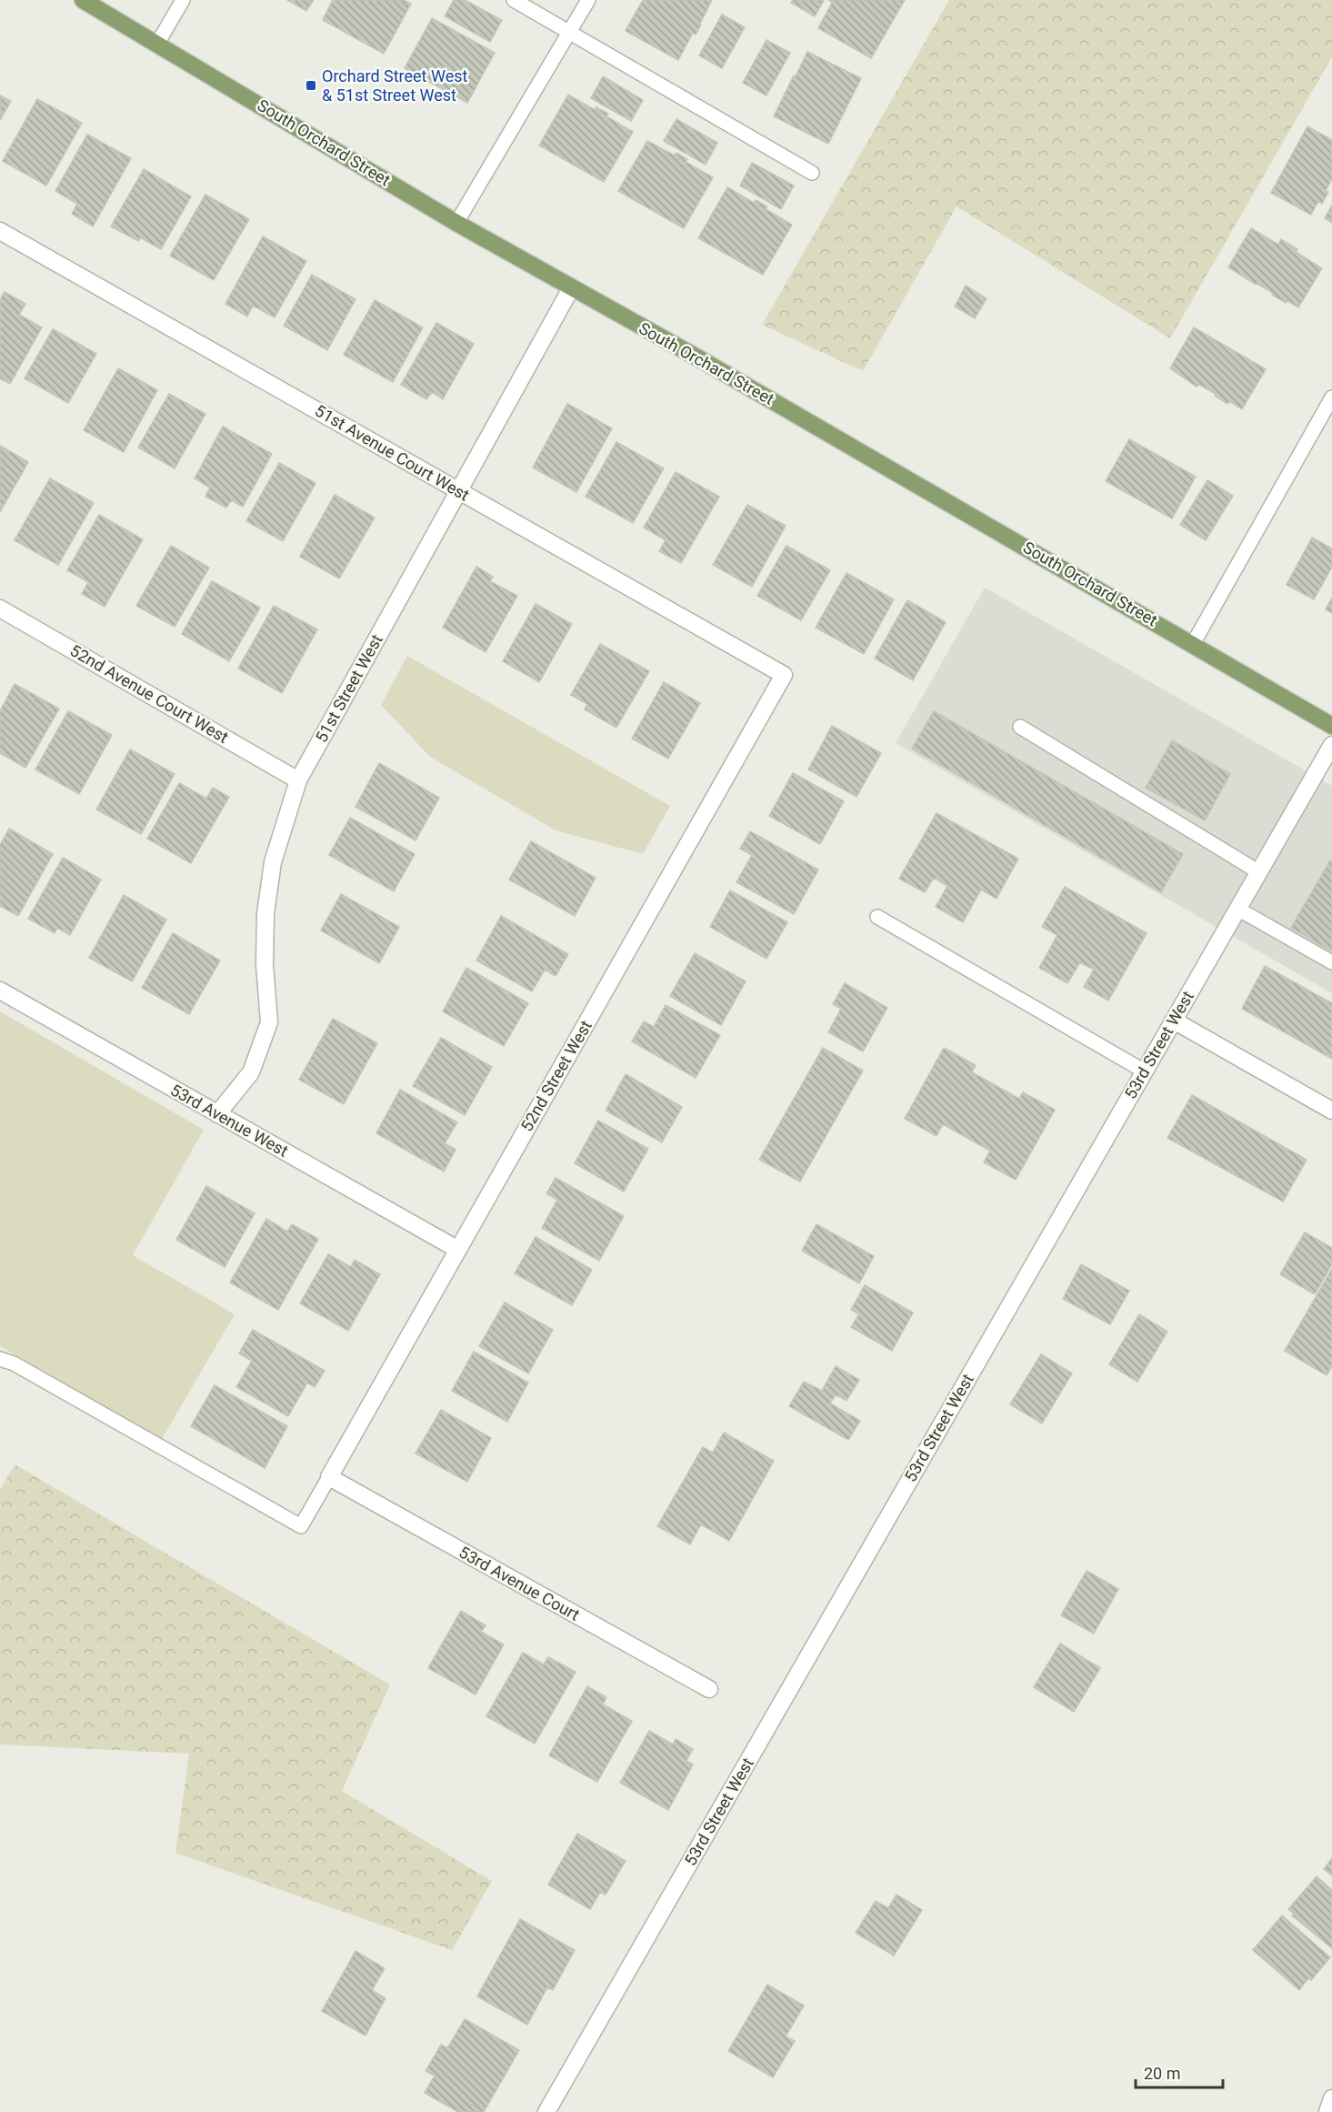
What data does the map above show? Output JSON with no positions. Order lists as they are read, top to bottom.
{
  "streets": {
    "main road": ["South Orchard Street"],
    "street": [
      "51st Avenue Court West",
      "51st Street West",
      "52nd Avenue Court West",
      "53rd Street West",
      "52nd Street West",
      "53rd Avenue West",
      "53rd Avenue Court"
    ]
  },
  "crossings": [
    ["South Orchard Street", "51st Street West"],
    ["51st Avenue Court West", "51st Street West"],
    ["51st Avenue Court West", "52nd Street West"],
    ["51st Street West", "52nd Avenue Court West"],
    ["51st Street West", "53rd Avenue West"],
    ["52nd Street West", "53rd Avenue West"],
    ["52nd Street West", "53rd Avenue Court"]
  ],
  "places": {
    "transit": ["Orchard Street West & 51st Street West"]
  },
  "scale_bar": "20 m"
}
